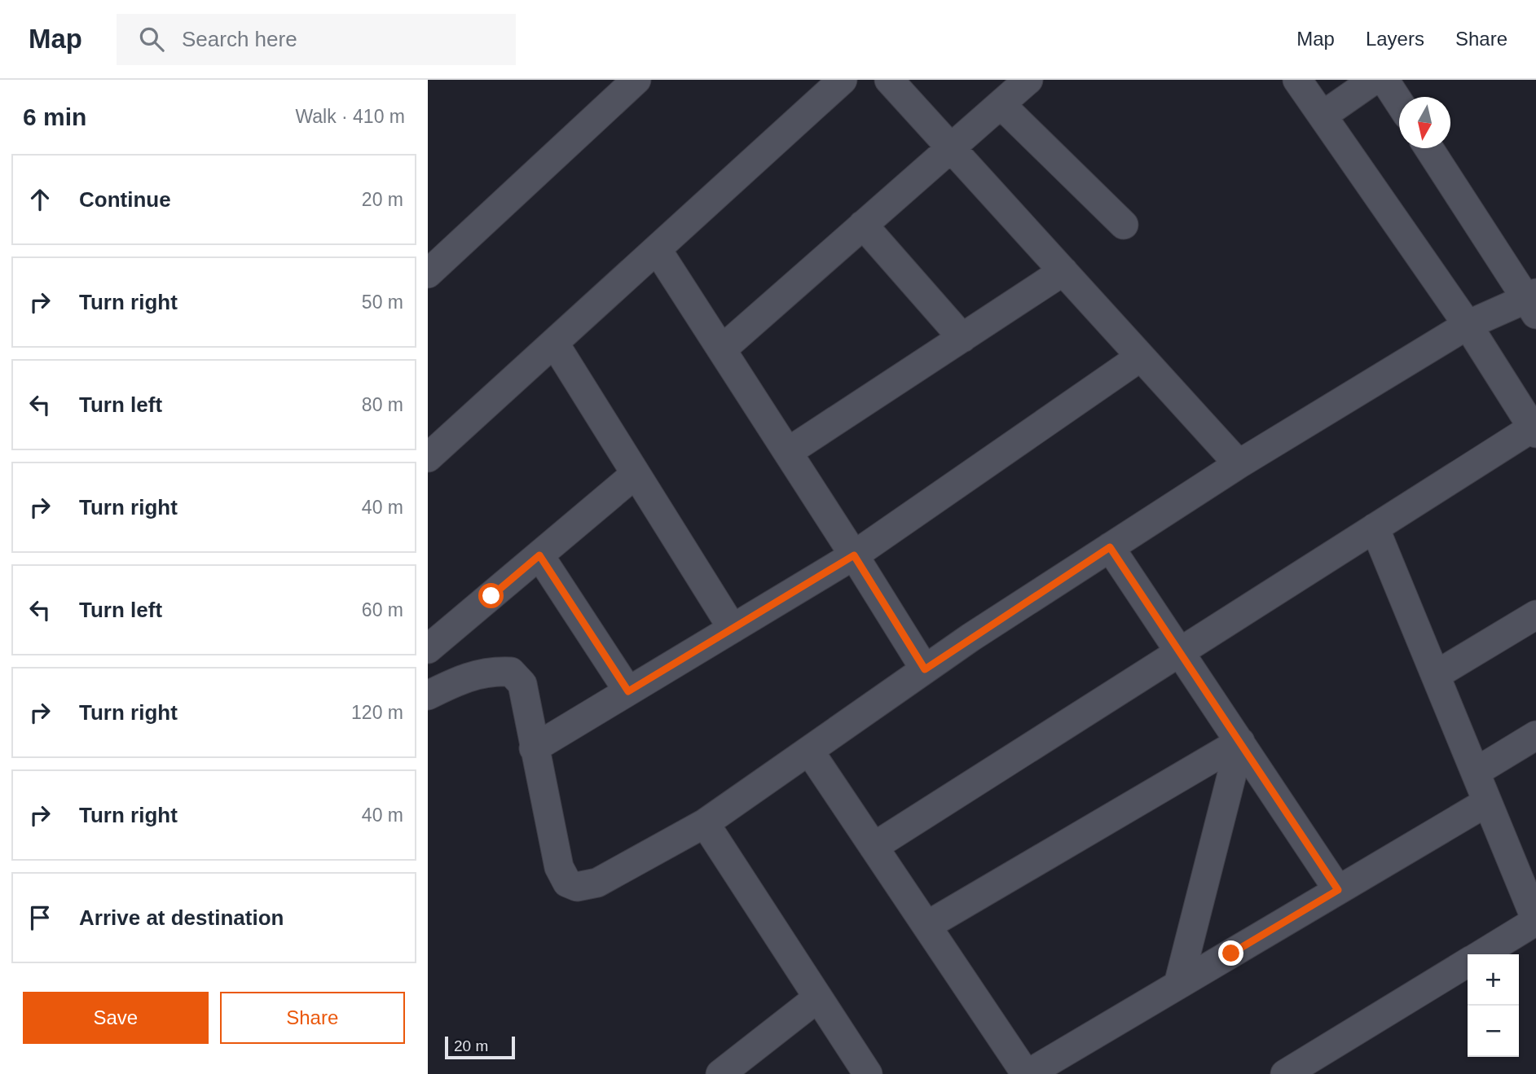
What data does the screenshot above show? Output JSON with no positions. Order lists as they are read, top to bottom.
{
  "scale_bar": "20 m",
  "north": "bottom",
  "page": {
    "header": "Map",
    "search": "Search here",
    "nav": ["Map", "Layers", "Share"],
    "heading": ["6 min", "Walk · 410 m"],
    "list": [
      ["Continue", "20 m"],
      ["Turn right", "50 m"],
      ["Turn left", "80 m"],
      ["Turn right", "40 m"],
      ["Turn left", "60 m"],
      ["Turn right", "120 m"],
      ["Turn right", "40 m"],
      "Arrive at destination"
    ],
    "map_buttons": ["+", "−"],
    "buttons": ["Save", "Share"],
    "scale": "20 m"
  }
}
